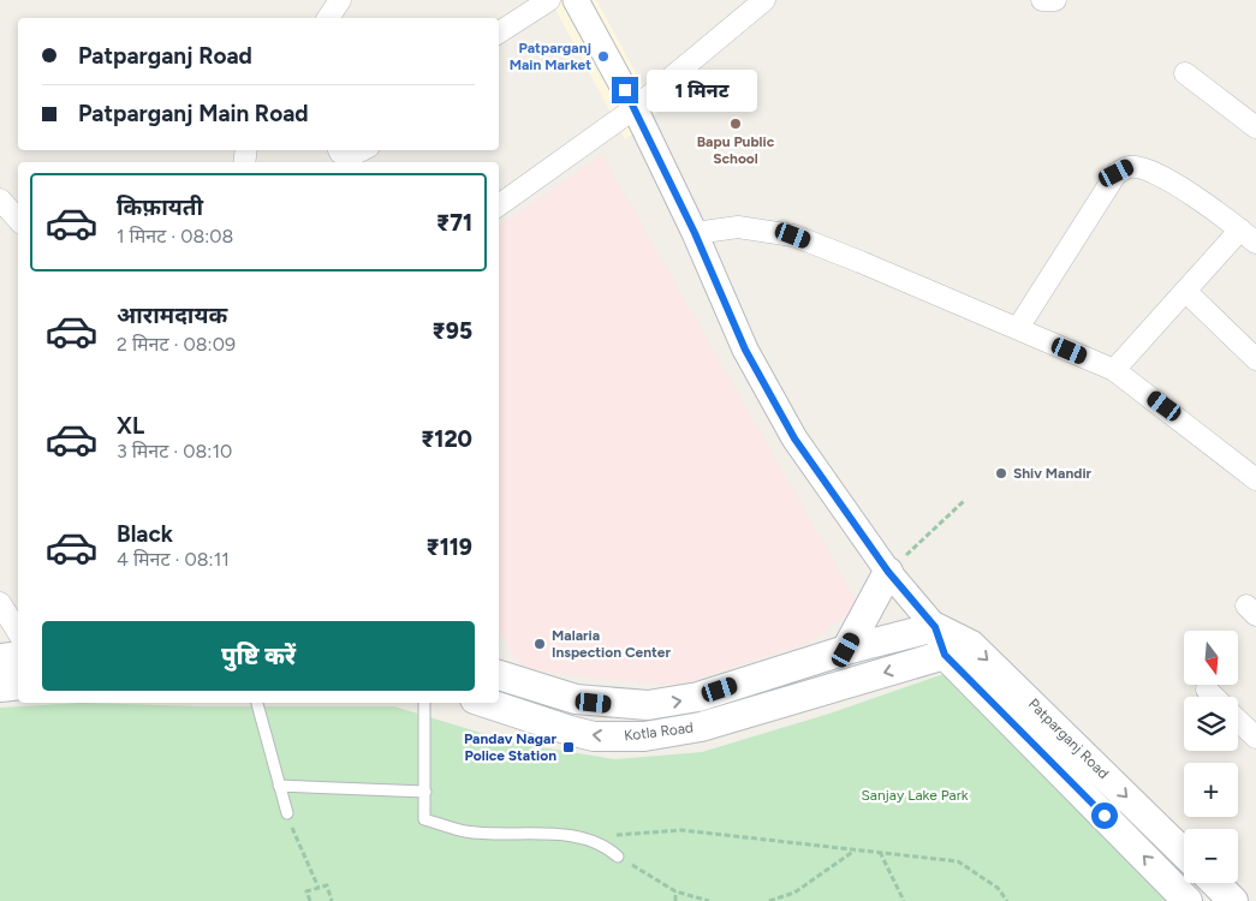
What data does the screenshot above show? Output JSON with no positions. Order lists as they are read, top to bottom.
{
  "streets": {
    "main road": ["Kotla Road", "Patparganj Road"]
  },
  "crossings": [
    ["Kotla Road", "Patparganj Road"]
  ],
  "parks": ["Sanjay Lake Park"],
  "places": {
    "other": [
      "Patparganj Main Market",
      "Bapu Public School",
      "Shiv Mandir",
      "Malaria Inspection Center"
    ],
    "transit": ["Pandav Nagar Police Station"]
  },
  "north": "bottom",
  "page": {
    "banner": ["Patparganj Road", "Patparganj Main Road"],
    "bubble": "1 मिनट",
    "list": [
      {
        "name": "किफ़ायती",
        "note": "1 मिनट · 08:08",
        "value": "₹71"
      },
      {
        "name": "आरामदायक",
        "note": "2 मिनट · 08:09",
        "value": "₹95"
      },
      {
        "name": "XL",
        "note": "3 मिनट · 08:10",
        "value": "₹120"
      },
      {
        "name": "Black",
        "note": "4 मिनट · 08:11",
        "value": "₹119"
      }
    ],
    "buttons": "पुष्टि करें",
    "map_buttons": ["+", "−"]
  }
}
